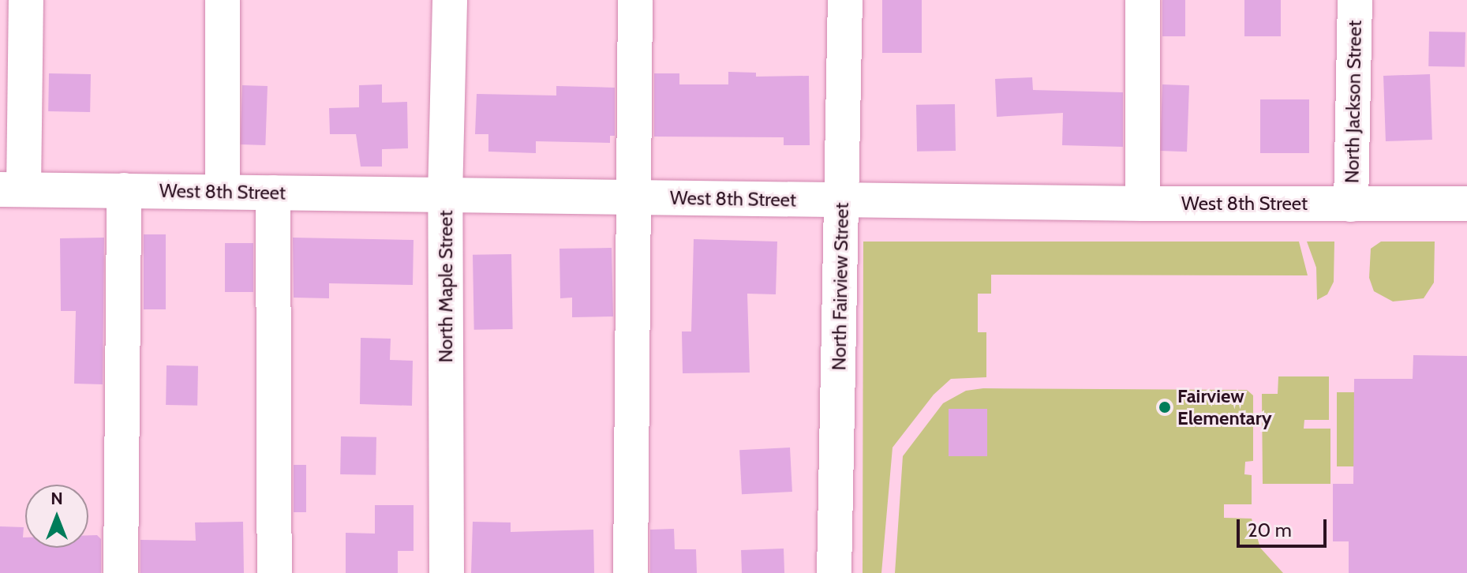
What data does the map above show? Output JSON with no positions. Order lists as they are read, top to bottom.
{
  "streets": {
    "street": [
      "North Jackson Street",
      "West 8th Street",
      "North Maple Street",
      "North Fairview Street"
    ]
  },
  "crossings": [
    ["North Jackson Street", "West 8th Street"],
    ["West 8th Street", "North Maple Street"],
    ["West 8th Street", "North Fairview Street"]
  ],
  "places": ["Fairview Elementary"],
  "scale_bar": "20 m",
  "north": "top"
}
